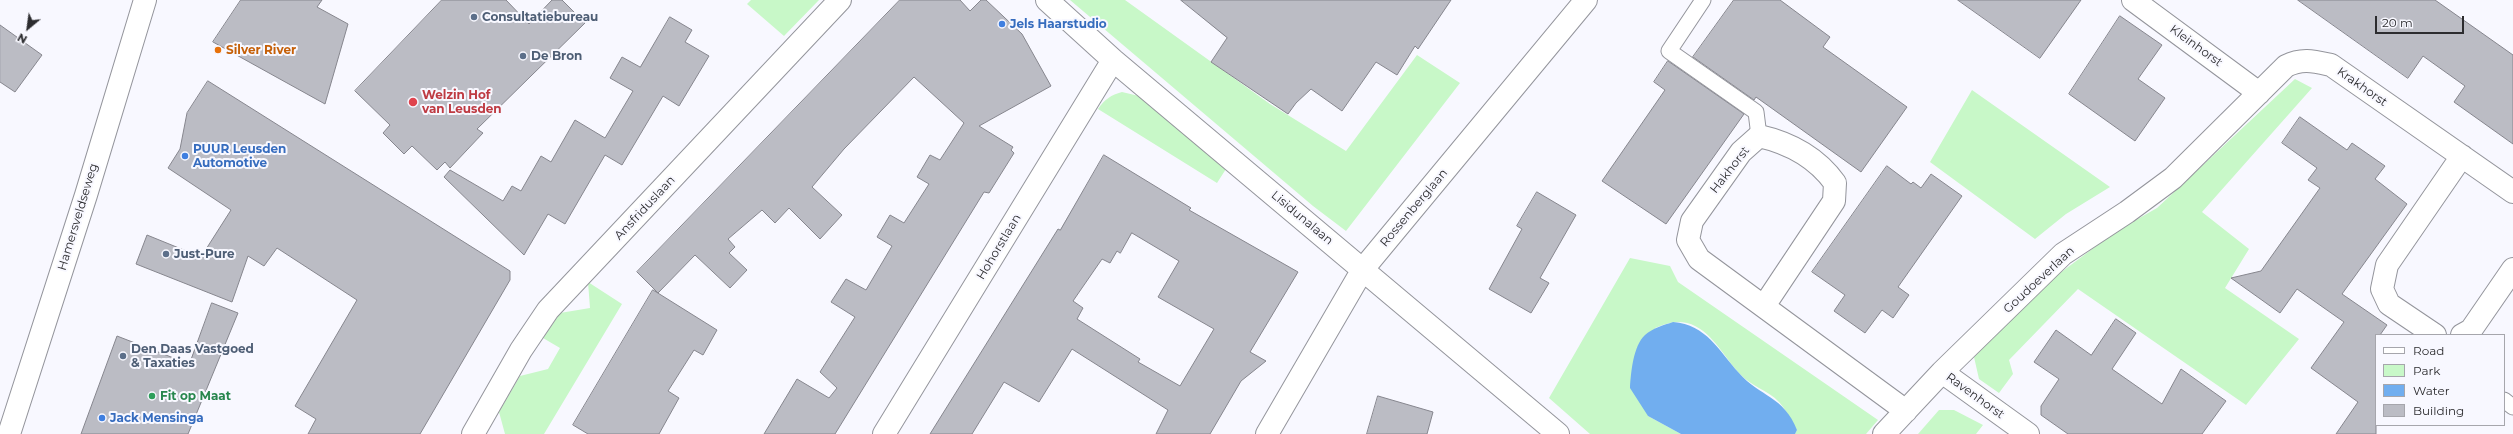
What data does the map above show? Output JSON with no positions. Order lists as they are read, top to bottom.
{
  "streets": {
    "street": [
      "Kleinhorst",
      "Krakhorst",
      "Hakhorst",
      "Ansfriduslaan",
      "Rossenberglaan",
      "Hamersveldseweg",
      "Lisidunalaan",
      "Hohorstlaan",
      "Goudoeverlaan",
      "Ravenhorst"
    ]
  },
  "crossings": [
    ["Kleinhorst", "Krakhorst"],
    ["Kleinhorst", "Goudoeverlaan"],
    ["Krakhorst", "Goudoeverlaan"],
    ["Hakhorst", "Goudoeverlaan"],
    ["Rossenberglaan", "Lisidunalaan"],
    ["Lisidunalaan", "Hohorstlaan"],
    ["Goudoeverlaan", "Ravenhorst"]
  ],
  "places": [
    "Consultatiebureau",
    "Jels Haarstudio",
    "Silver River",
    "De Bron",
    "Welzin Hof van Leusden",
    "PUUR Leusden Automotive",
    "Just-Pure",
    "Den Daas Vastgoed & Taxaties",
    "Fit op Maat",
    "Jack Mensinga"
  ],
  "legend": [
    "Road",
    "Park",
    "Water",
    "Building"
  ],
  "scale_bar": "20 m",
  "north": "bottom left"
}
